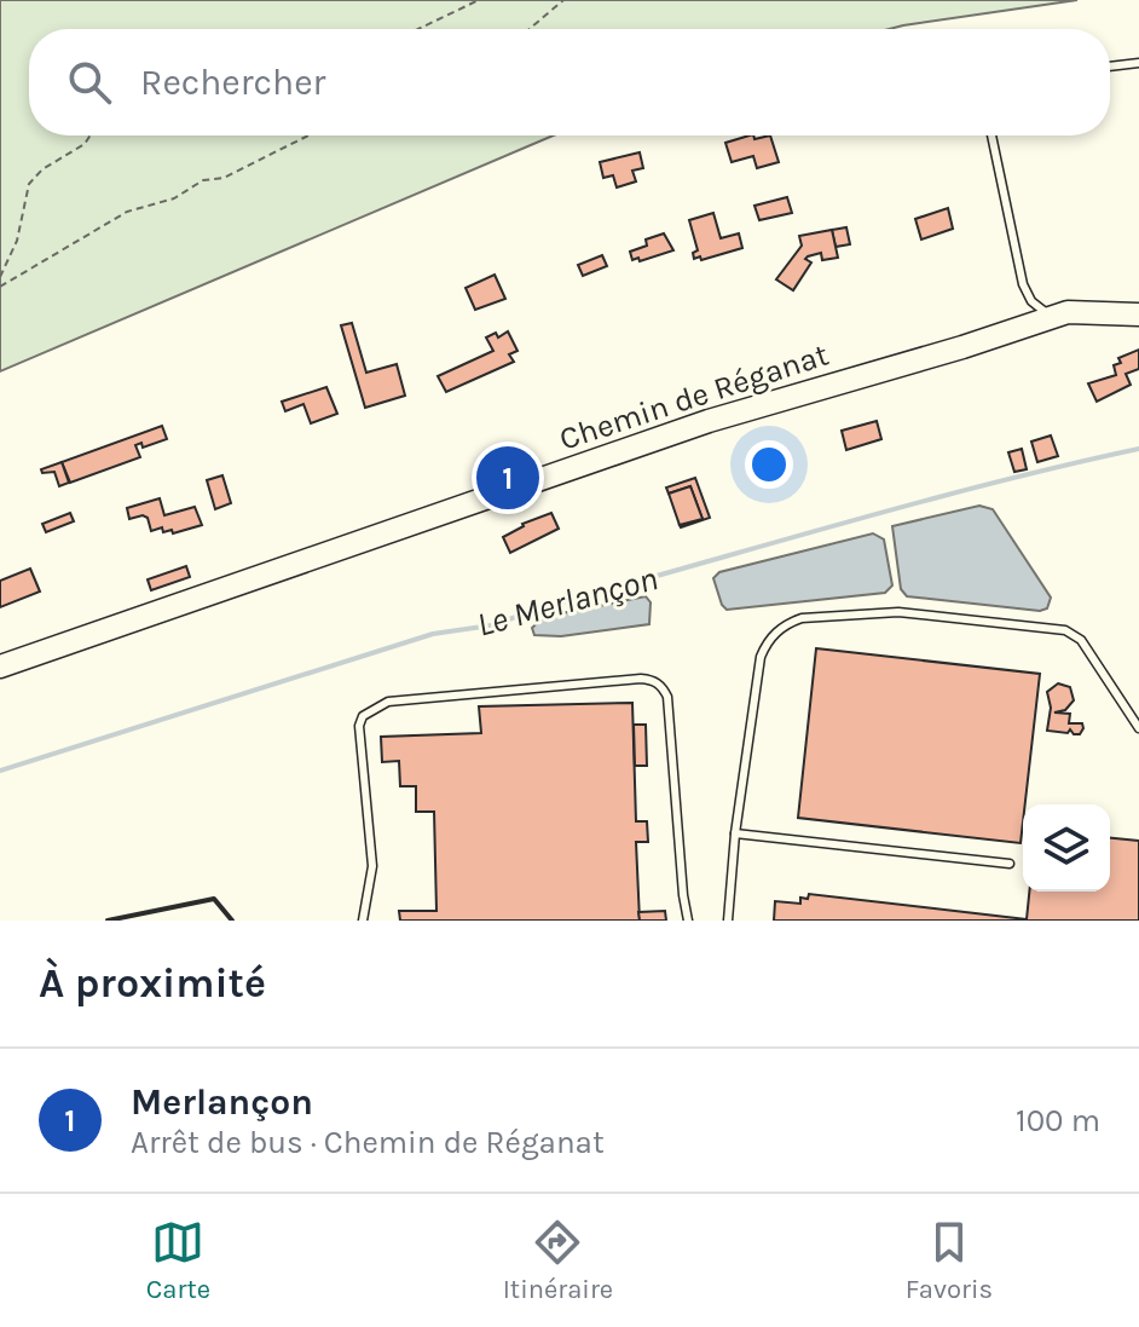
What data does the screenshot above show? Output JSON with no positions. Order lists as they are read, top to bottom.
{
  "streets": {
    "street": ["Chemin de Réganat"]
  },
  "water": ["Le Merlançon"],
  "page": {
    "search": "Rechercher",
    "pins": "1",
    "heading": "À proximité",
    "list": [
      {
        "mark": "1",
        "name": "Merlançon",
        "note": "Arrêt de bus · Chemin de Réganat",
        "value": "100 m"
      }
    ],
    "nav": ["Carte", "Itinéraire", "Favoris"]
  }
}
